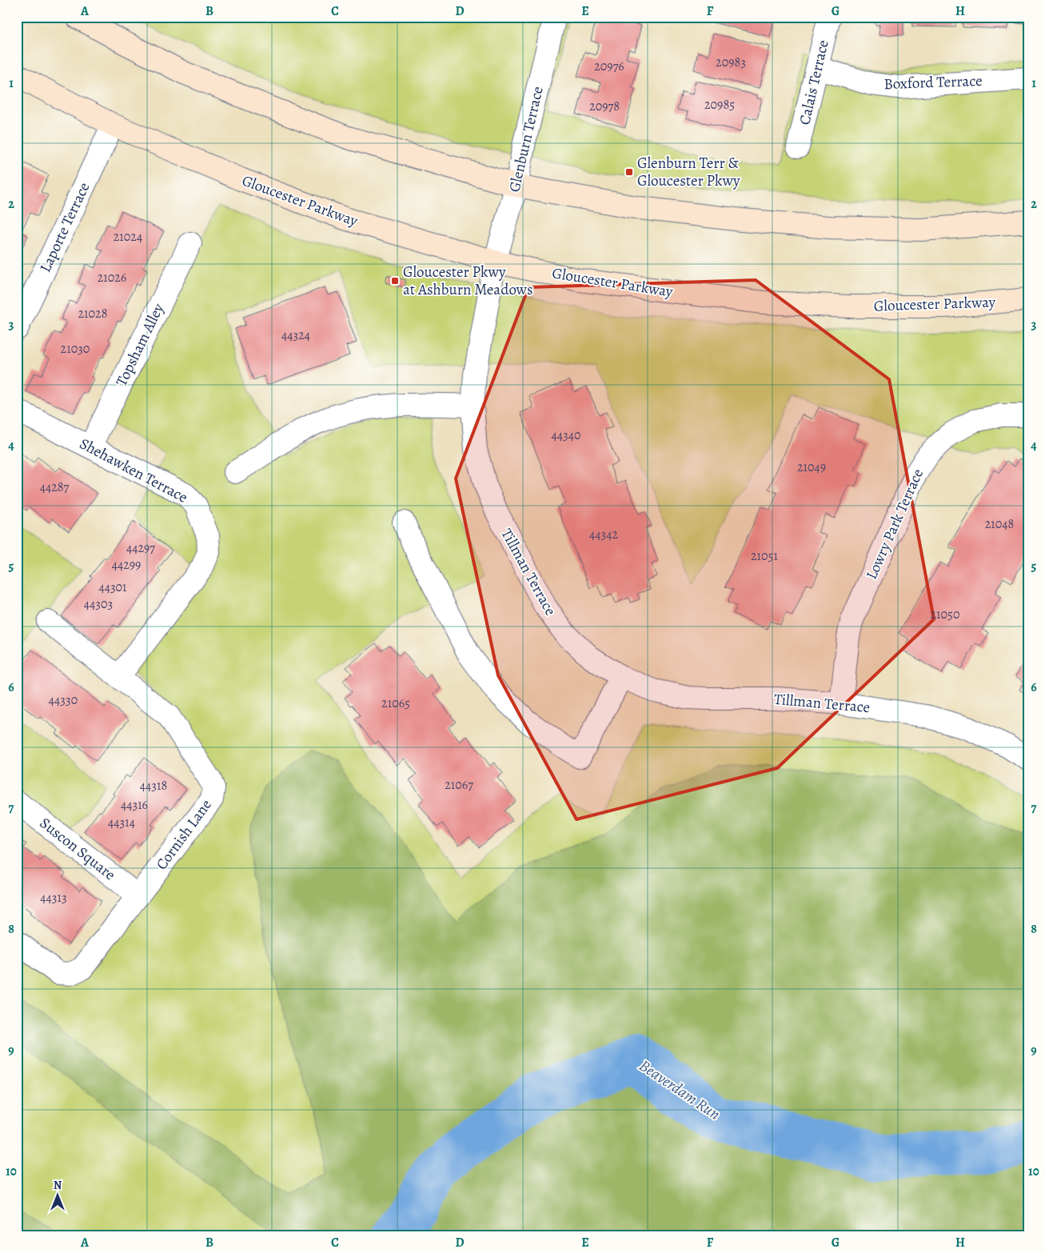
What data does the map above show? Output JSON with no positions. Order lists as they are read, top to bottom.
{
  "streets": {
    "main road": ["Gloucester Parkway"],
    "street": [
      "Calais Terrace",
      "Boxford Terrace",
      "Glenburn Terrace",
      "Laporte Terrace",
      "Topsham Alley",
      "Shehawken Terrace",
      "Lowry Park Terrace",
      "Tillman Terrace",
      "Cornish Lane",
      "Suscon Square"
    ]
  },
  "crossings": [
    ["Calais Terrace", "Boxford Terrace"],
    ["Glenburn Terrace", "Gloucester Parkway"],
    ["Glenburn Terrace", "Tillman Terrace"],
    ["Gloucester Parkway", "Laporte Terrace"],
    ["Gloucester Parkway", "Tillman Terrace"],
    ["Topsham Alley", "Shehawken Terrace"],
    ["Shehawken Terrace", "Cornish Lane"],
    ["Lowry Park Terrace", "Tillman Terrace"],
    ["Cornish Lane", "Suscon Square"]
  ],
  "water": ["Beaverdam Run"],
  "places": {
    "transit": ["Glenburn Terr & Gloucester Pkwy", "Gloucester Pkwy at Ashburn Meadows"]
  },
  "house_numbers": [
    "20983",
    "20976",
    "20985",
    "20978",
    "21024",
    "21026",
    "21028",
    "44324",
    "21030",
    "44340",
    "21049",
    "44287",
    "21048",
    "44342",
    "44297",
    "21051",
    "44299",
    "44301",
    "44303",
    "21050",
    "44330",
    "21065",
    "21067",
    "44318",
    "44316",
    "44314",
    "44313"
  ],
  "north": "top",
  "grid": {
    "columns": [
      "A",
      "B",
      "C",
      "D",
      "E",
      "F",
      "G",
      "H"
    ],
    "rows": [
      "1",
      "2",
      "3",
      "4",
      "5",
      "6",
      "7",
      "8",
      "9",
      "10"
    ]
  }
}
